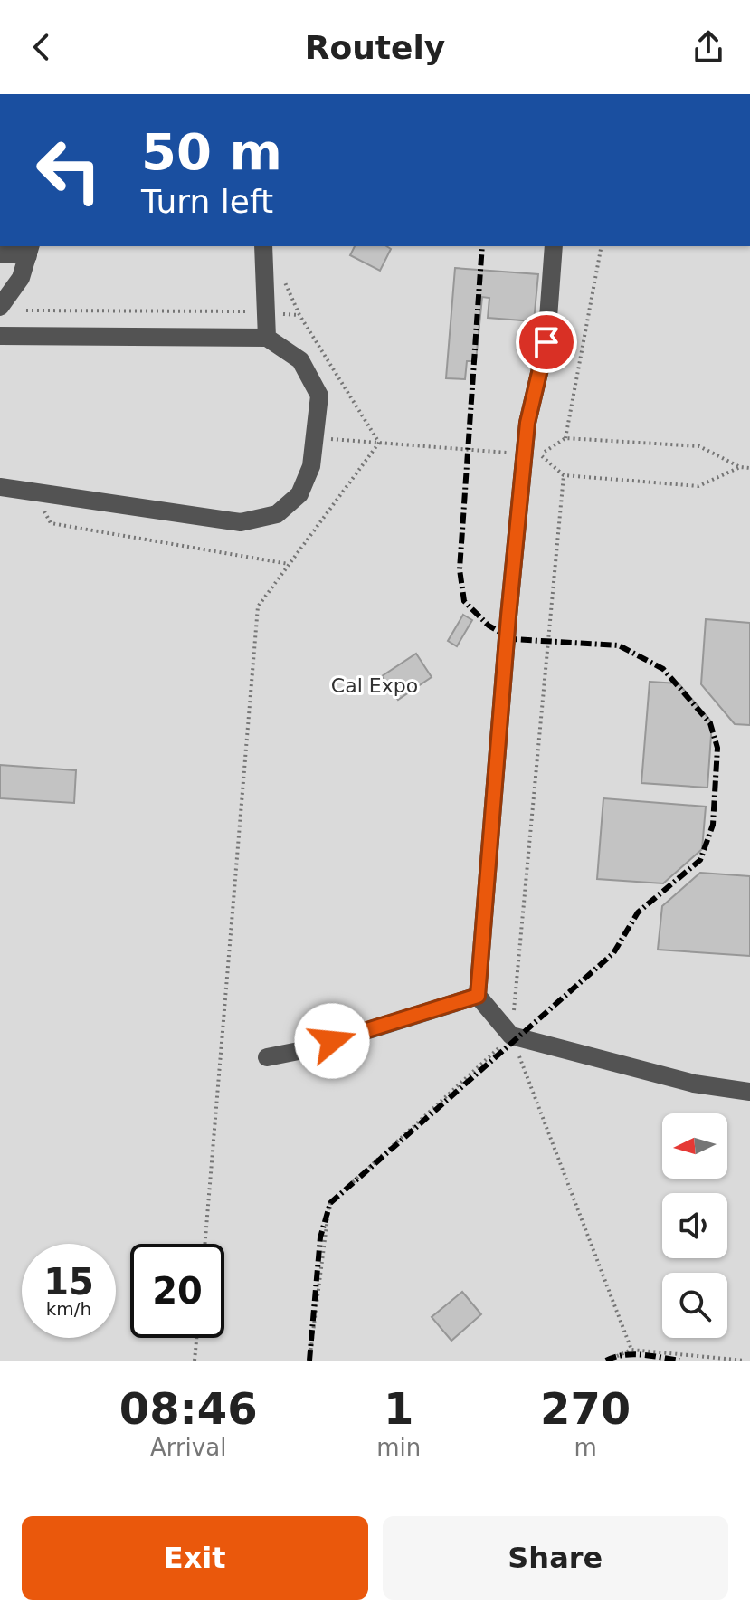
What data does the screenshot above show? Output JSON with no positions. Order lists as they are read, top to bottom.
{
  "parks": ["Cal Expo"],
  "north": "left",
  "page": {
    "header": "Routely",
    "turn": ["50 m", "Turn left"],
    "speed": "15 km/h",
    "limit": "20",
    "eta": [
      "08:46",
      "Arrival",
      "1",
      "min",
      "270",
      "m"
    ],
    "buttons": ["Exit", "Share"]
  }
}
